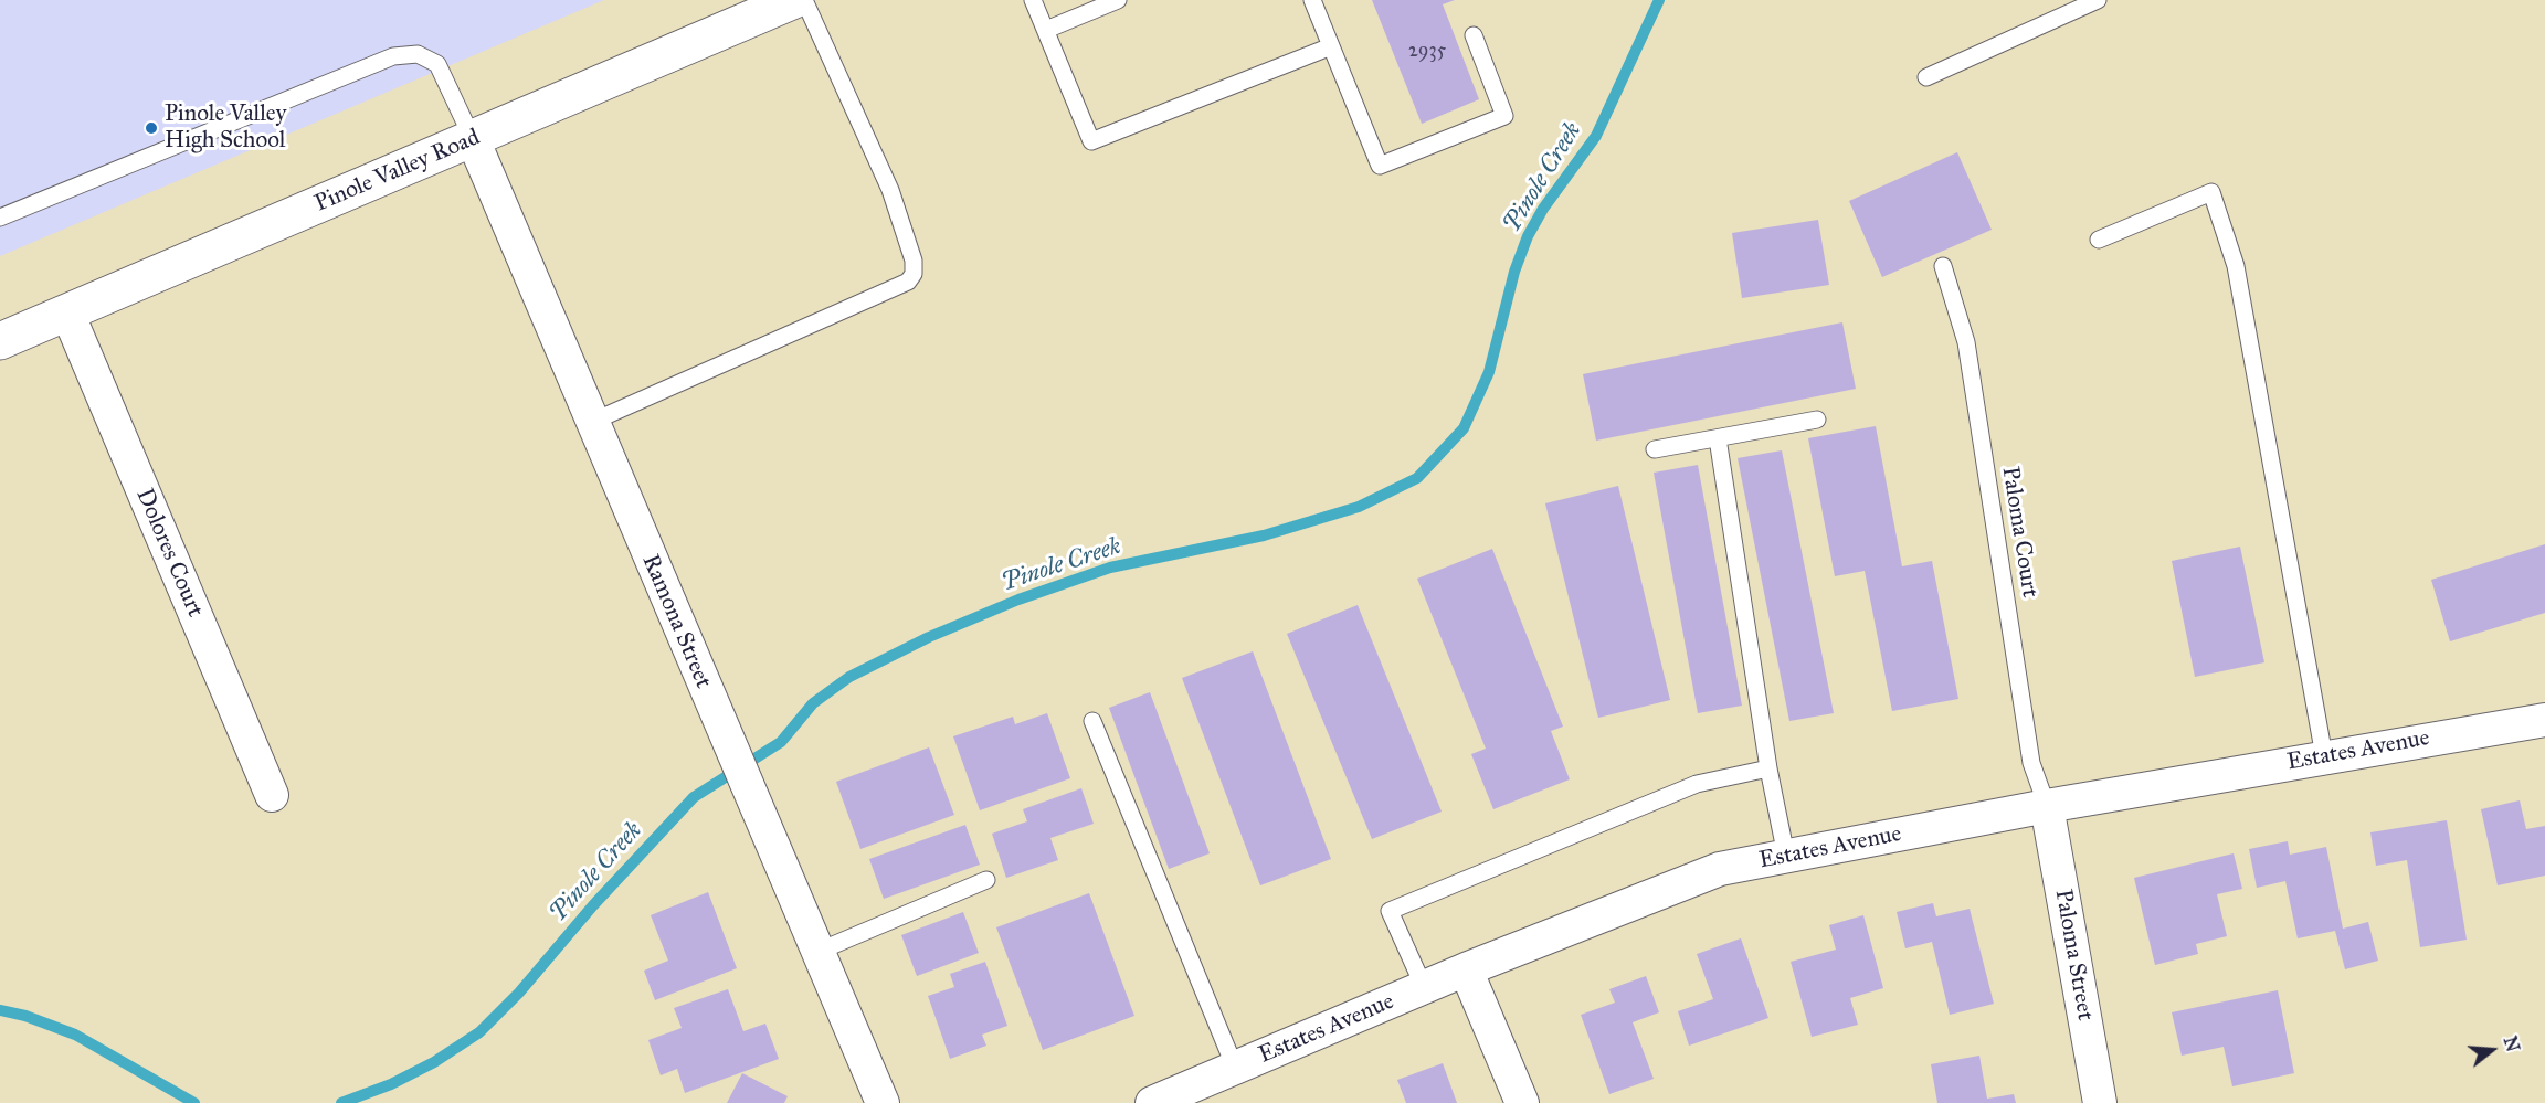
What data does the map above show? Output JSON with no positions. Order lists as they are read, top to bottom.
{
  "streets": {
    "main road": ["Pinole Valley Road"],
    "street": [
      "Dolores Court",
      "Ramona Street",
      "Estates Avenue",
      "Paloma Street"
    ],
    "lane": ["Paloma Court"]
  },
  "crossings": [
    ["Pinole Valley Road", "Dolores Court"],
    ["Pinole Valley Road", "Ramona Street"],
    ["Paloma Court", "Estates Avenue"],
    ["Paloma Court", "Paloma Street"],
    ["Estates Avenue", "Paloma Street"]
  ],
  "water": ["Pinole Creek"],
  "places": ["Pinole Valley High School"],
  "house_numbers": ["2935"],
  "north": "right"
}
